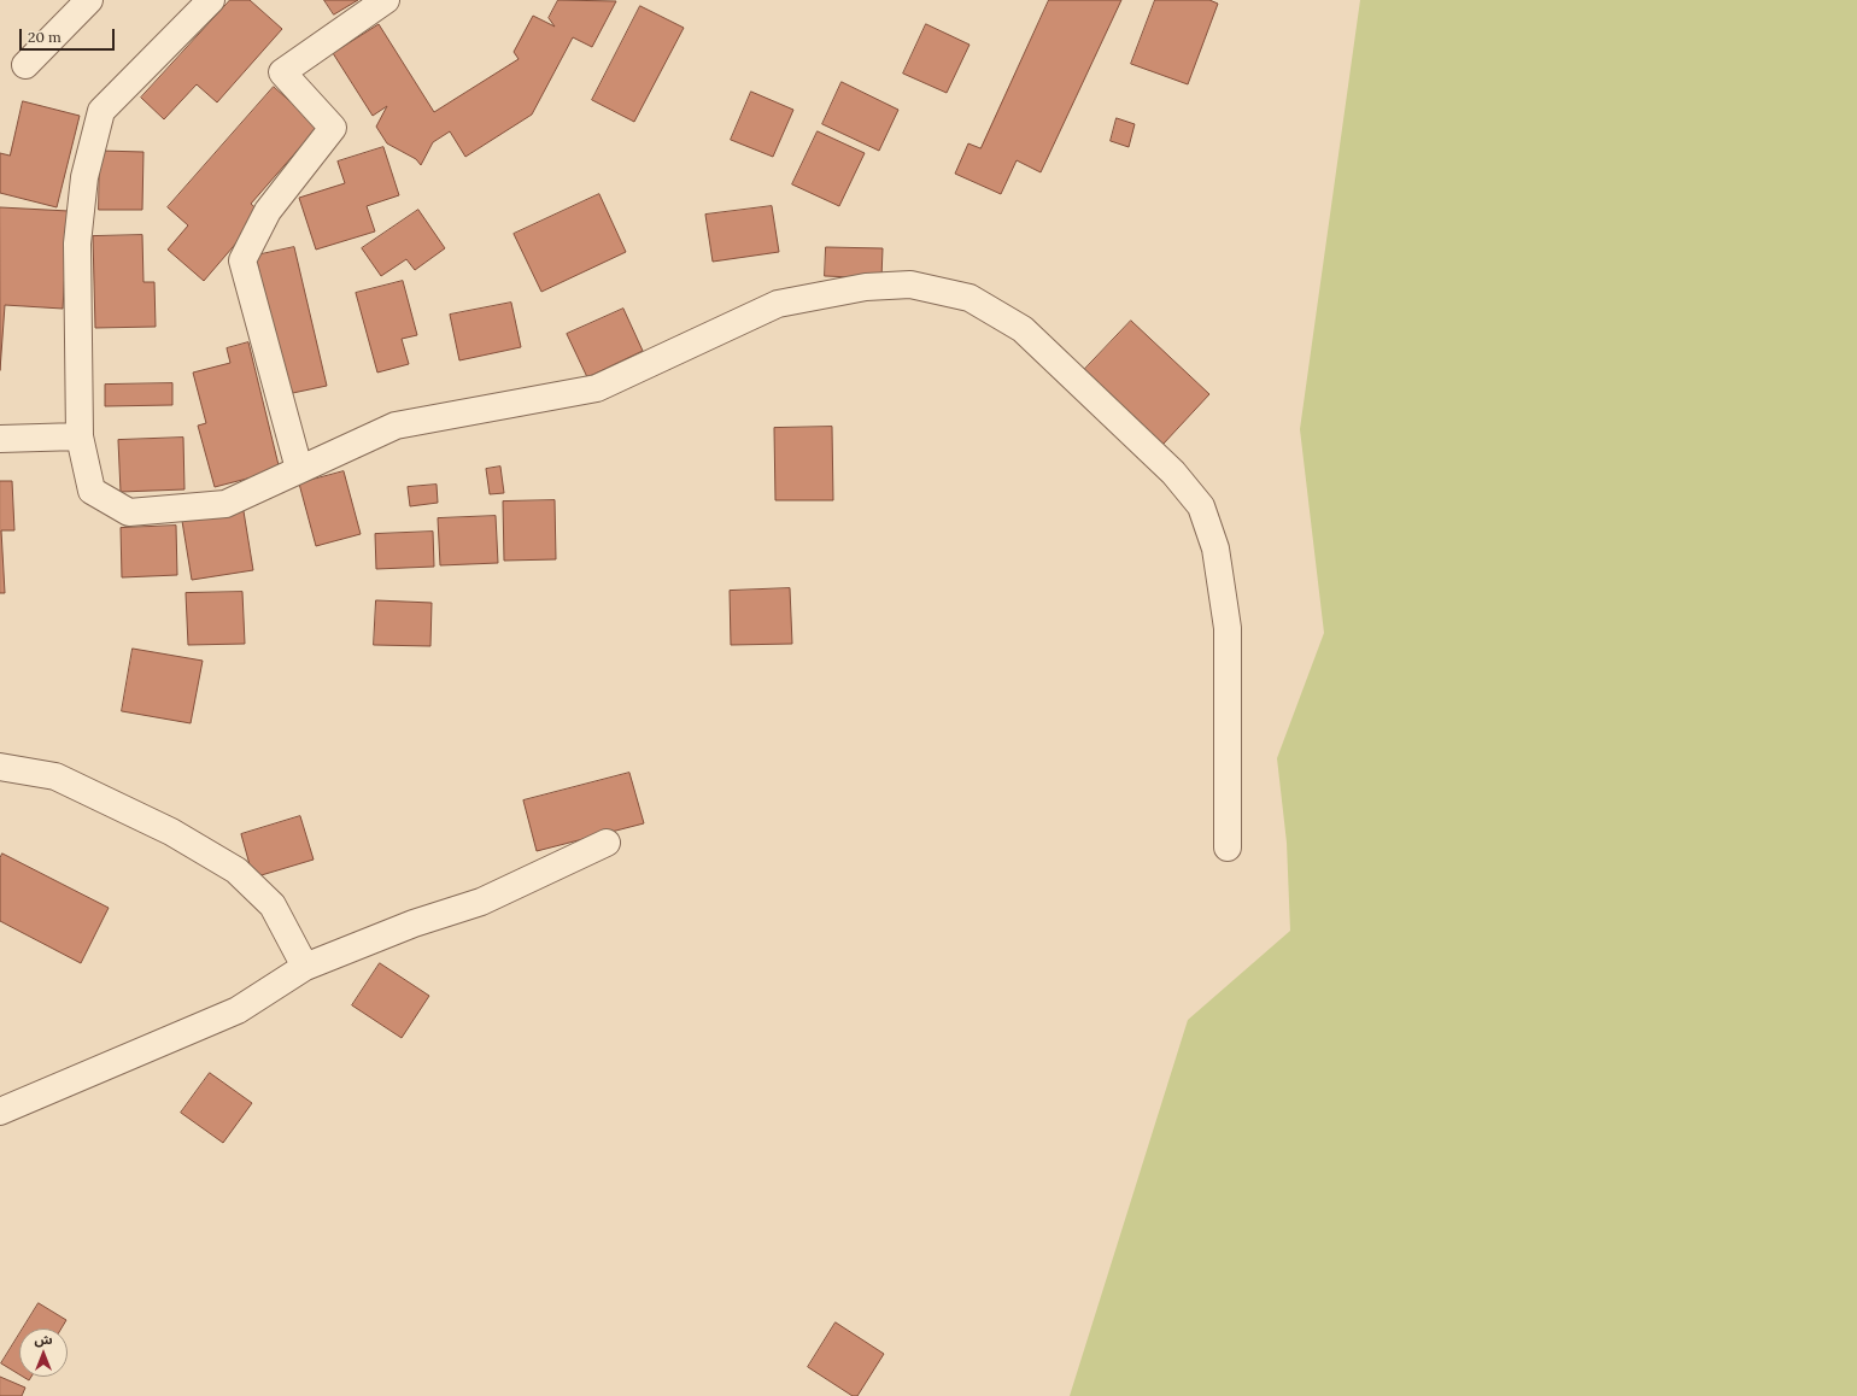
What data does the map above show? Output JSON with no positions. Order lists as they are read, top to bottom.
{
  "scale_bar": "20 m",
  "north": "top"
}
